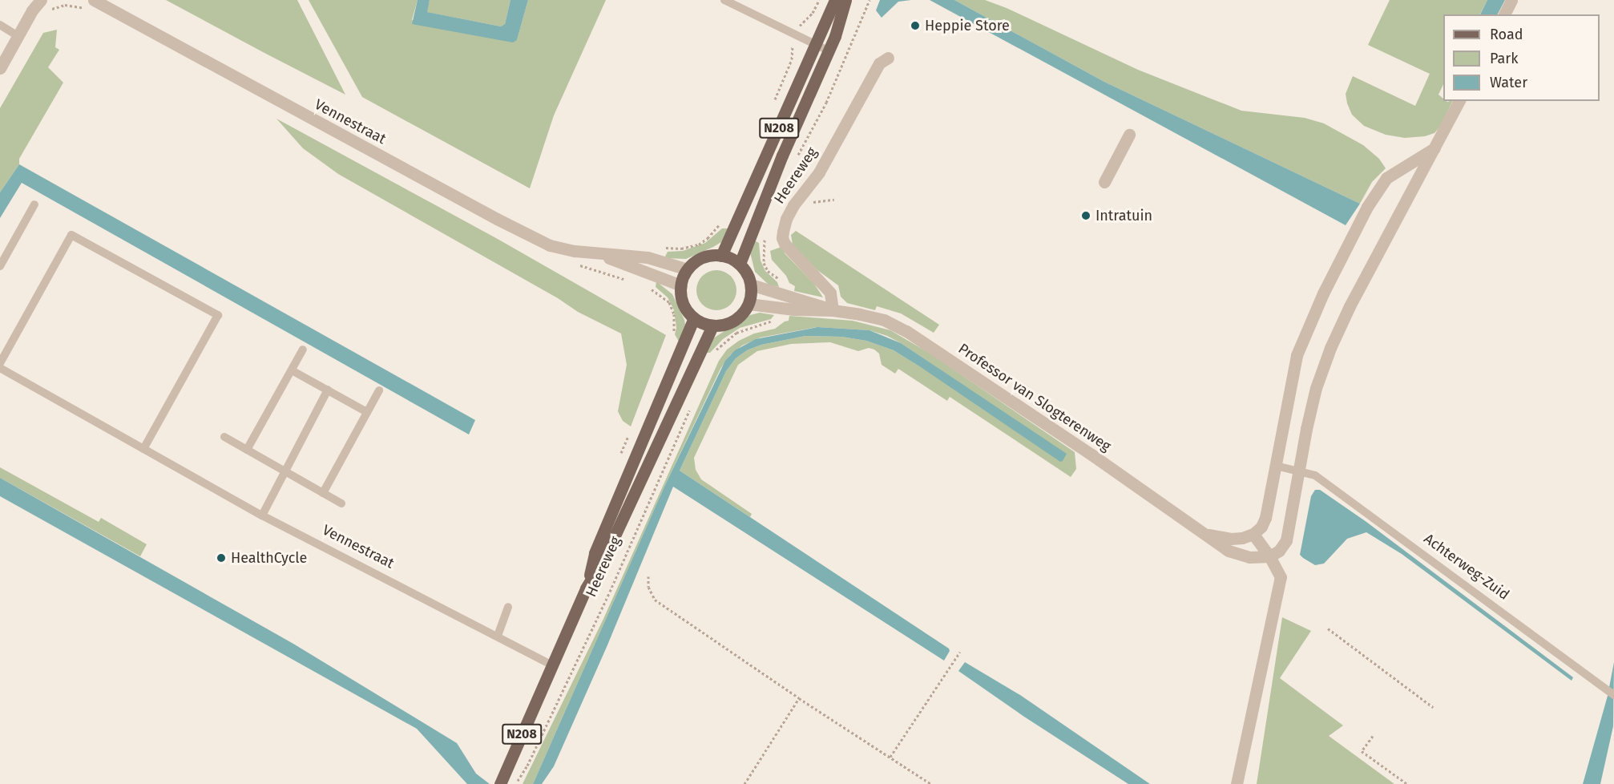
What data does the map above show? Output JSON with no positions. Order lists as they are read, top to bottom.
{
  "streets": {
    "main road": ["N208", "Heereweg"],
    "street": ["Vennestraat", "Professor van Slogterenweg"],
    "lane": ["Achterweg-Zuid"]
  },
  "crossings": [
    ["Vennestraat", "Heereweg"],
    ["Vennestraat", "Professor van Slogterenweg"],
    ["Heereweg", "Professor van Slogterenweg"]
  ],
  "places": ["Heppie Store", "Intratuin", "HealthCycle"],
  "legend": ["Road", "Park", "Water"]
}
